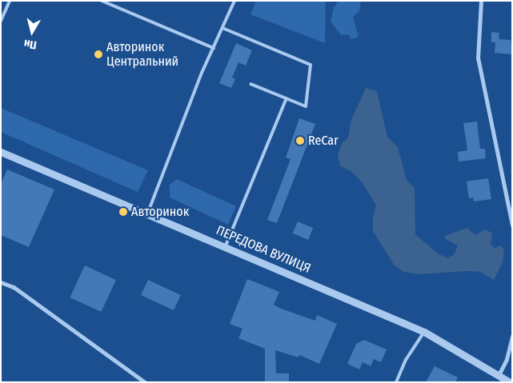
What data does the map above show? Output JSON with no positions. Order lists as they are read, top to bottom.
{
  "streets": {
    "street": ["ПЕРЕДОВА ВУЛИЦЯ"]
  },
  "places": ["Авторинок Центральний", "ReCar", "Авторинок"],
  "north": "bottom"
}
